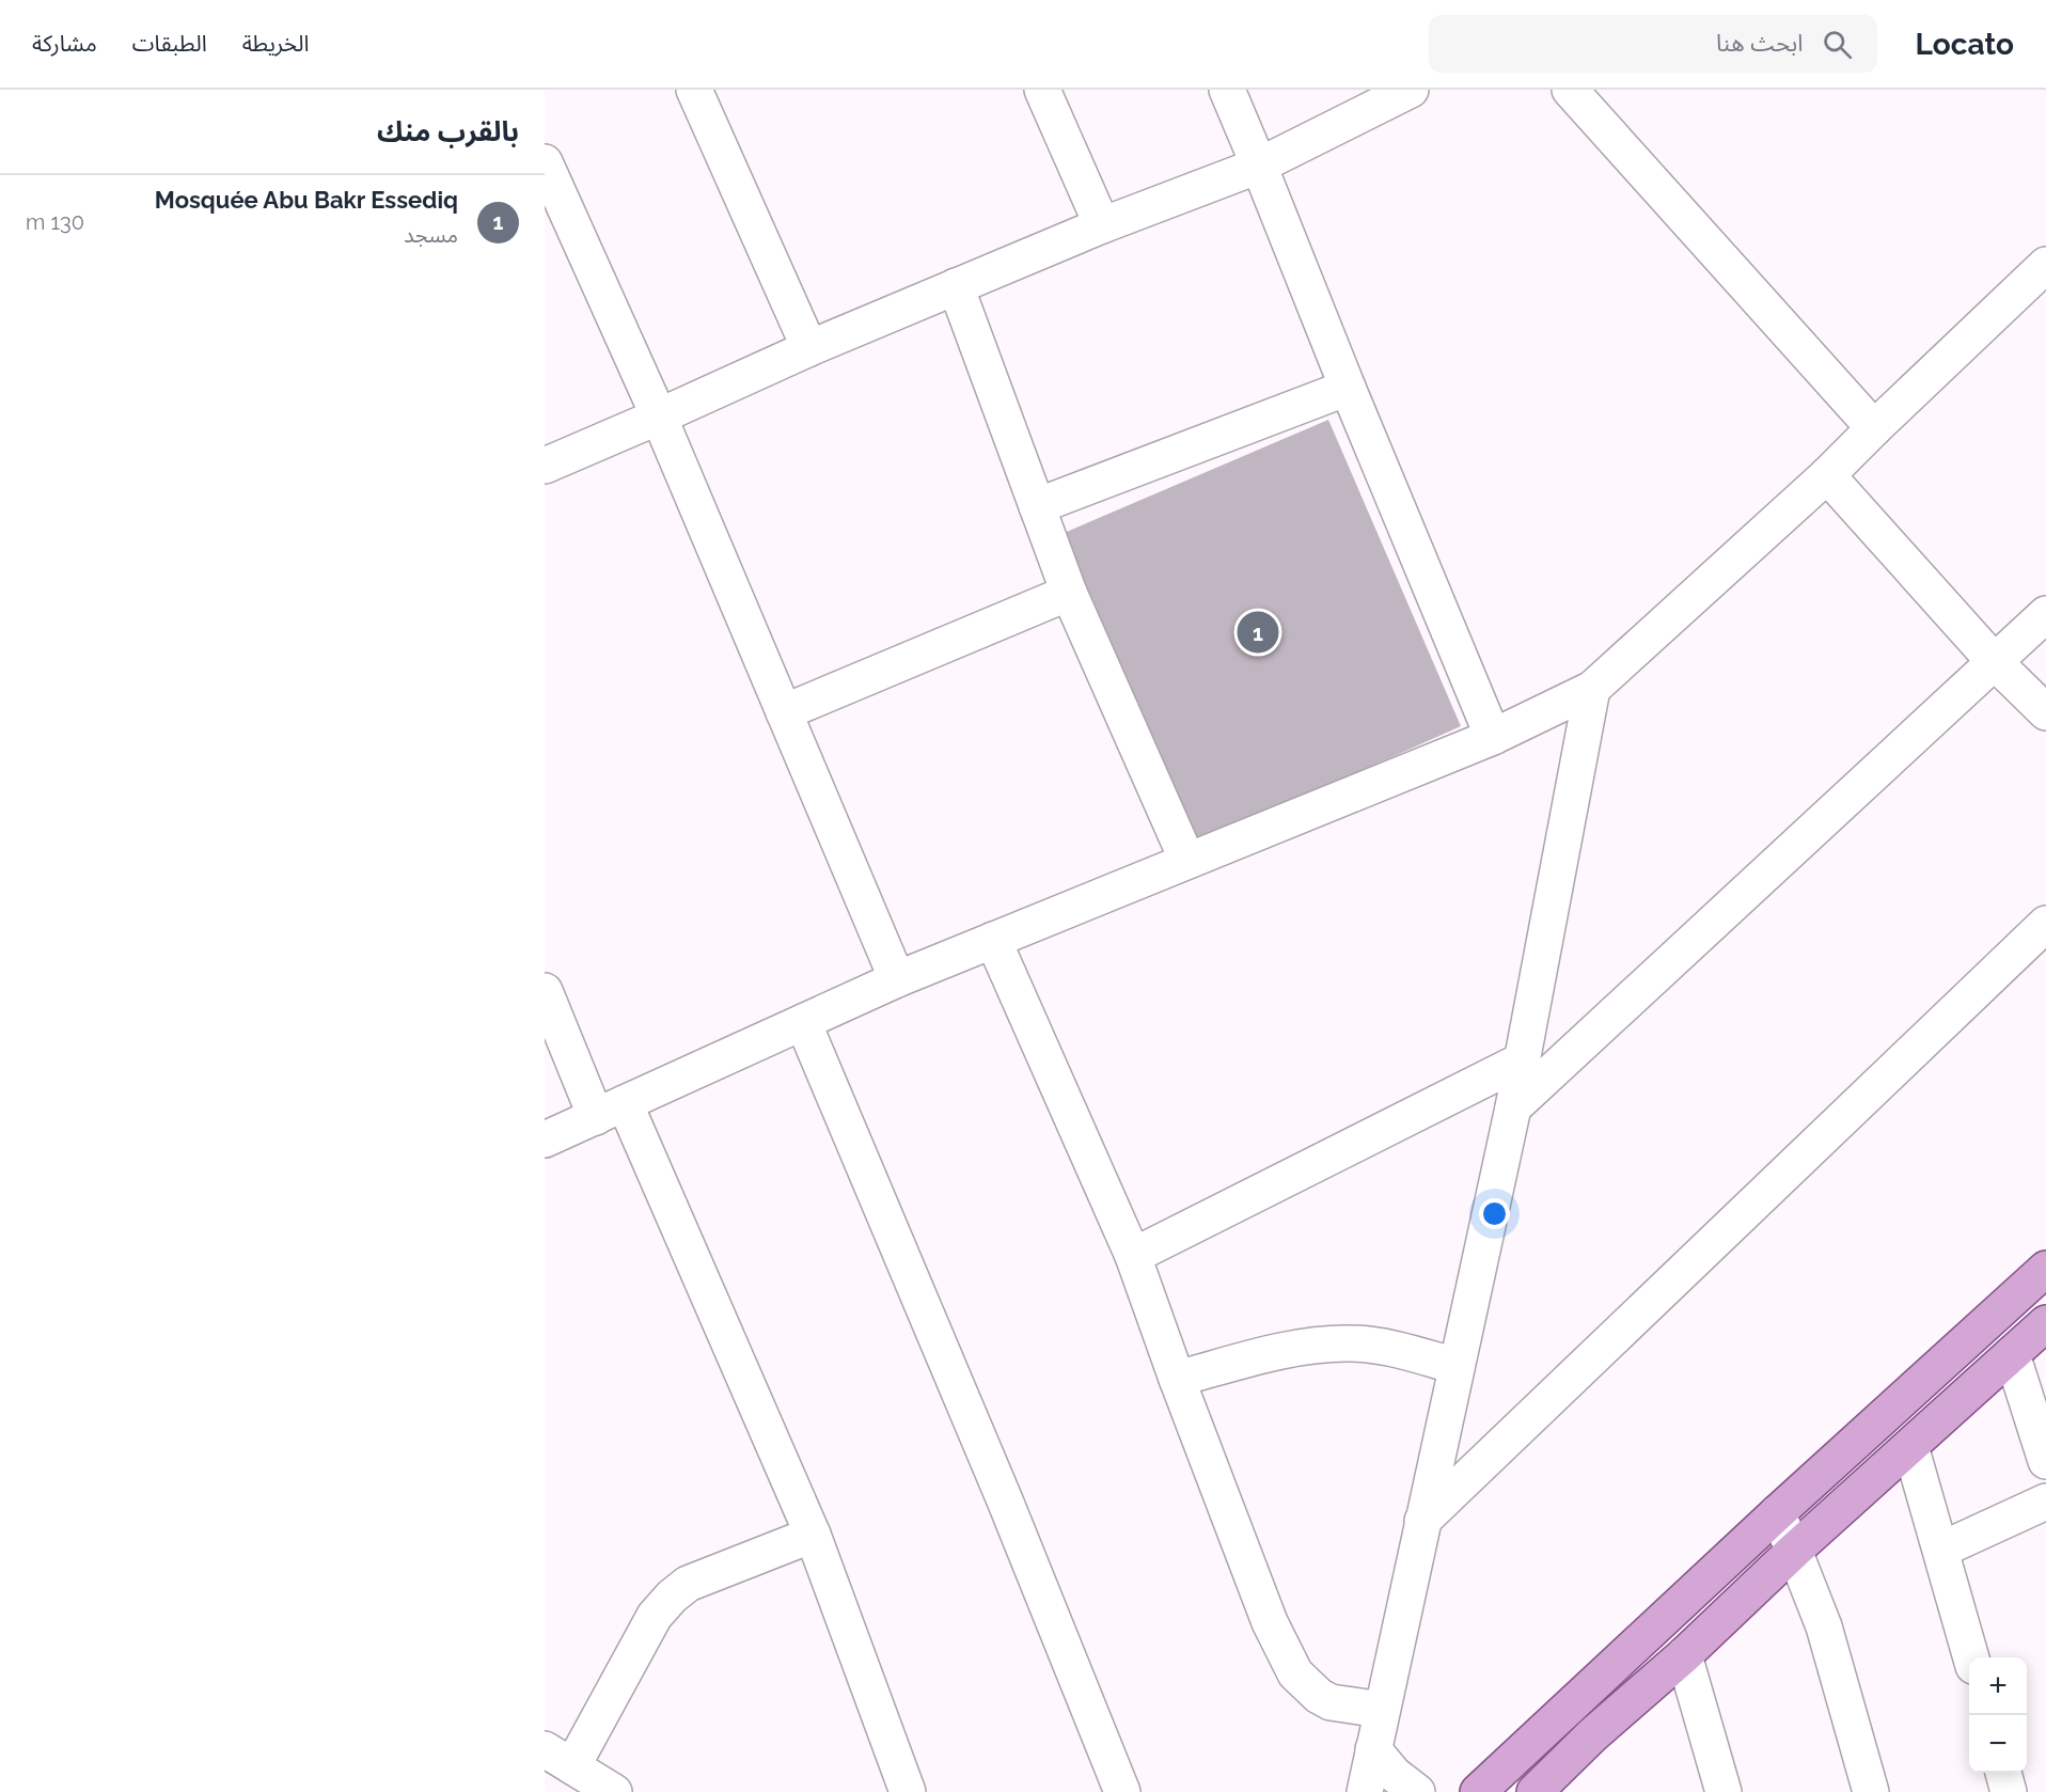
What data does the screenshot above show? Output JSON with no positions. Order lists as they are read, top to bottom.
{
  "page": {
    "header": "Locato",
    "search": "ابحث هنا",
    "nav": ["الخريطة", "الطبقات", "مشاركة"],
    "heading": "بالقرب منك",
    "list": [
      {
        "mark": "1",
        "name": "Mosquée Abu Bakr Essediq",
        "note": "مسجد",
        "value": "130 m"
      }
    ],
    "pins": "1",
    "map_buttons": ["+", "−"]
  }
}
